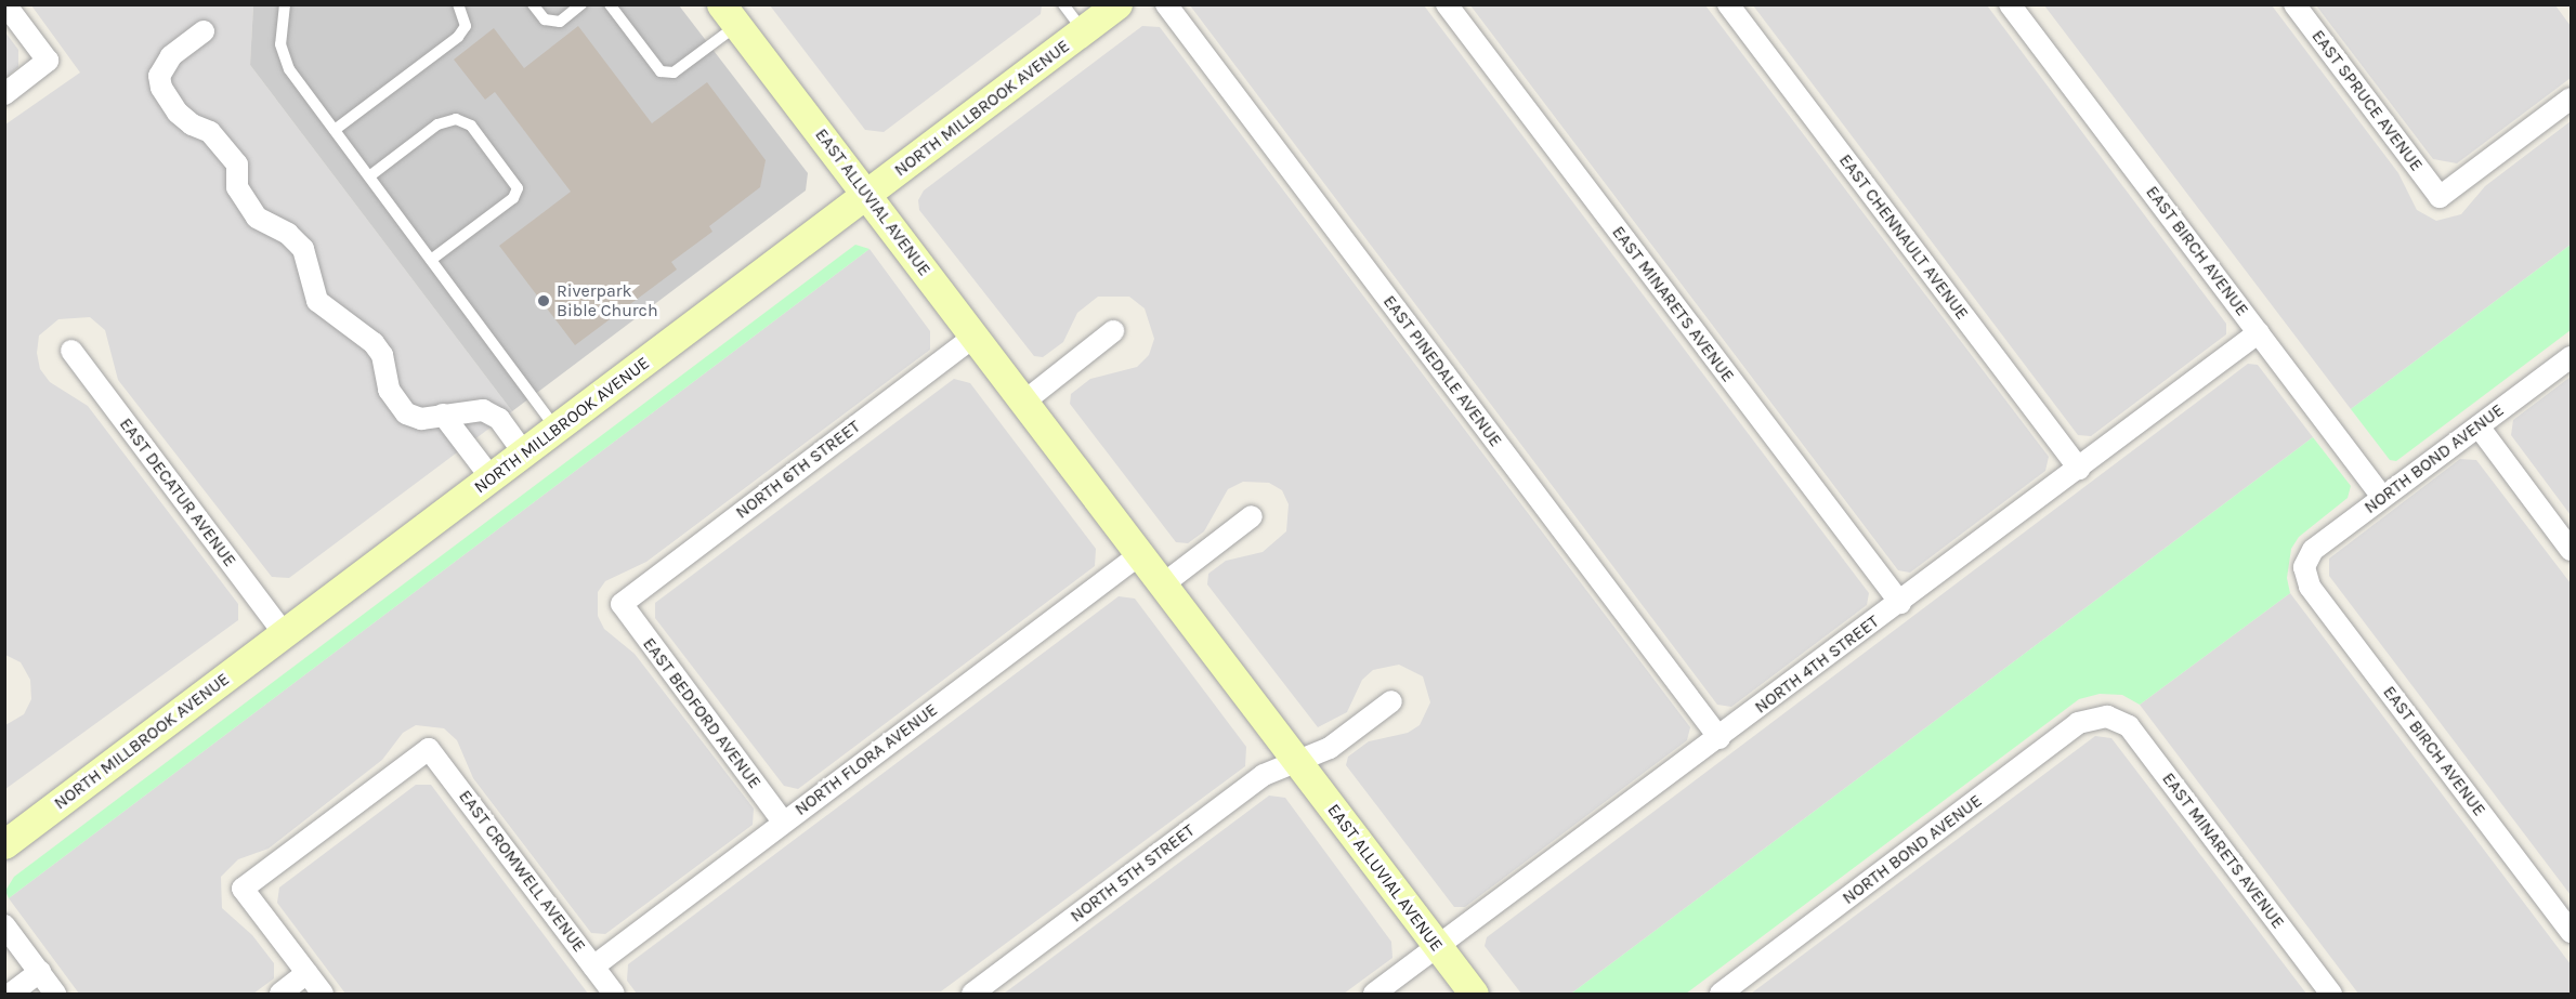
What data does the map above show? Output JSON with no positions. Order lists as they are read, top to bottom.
{
  "streets": {
    "street": [
      "EAST SPRUCE AVENUE",
      "NORTH MILLBROOK AVENUE",
      "EAST ALLUVIAL AVENUE",
      "EAST CHENNAULT AVENUE",
      "EAST BIRCH AVENUE",
      "EAST MINARETS AVENUE",
      "EAST PINEDALE AVENUE",
      "NORTH BOND AVENUE",
      "NORTH 6TH STREET",
      "EAST DECATUR AVENUE",
      "NORTH 4TH STREET",
      "EAST BEDFORD AVENUE",
      "NORTH FLORA AVENUE",
      "EAST CROMWELL AVENUE",
      "NORTH 5TH STREET"
    ]
  },
  "crossings": [
    ["NORTH MILLBROOK AVENUE", "EAST ALLUVIAL AVENUE"],
    ["NORTH MILLBROOK AVENUE", "EAST DECATUR AVENUE"],
    ["EAST ALLUVIAL AVENUE", "NORTH 6TH STREET"],
    ["EAST ALLUVIAL AVENUE", "NORTH 4TH STREET"],
    ["EAST ALLUVIAL AVENUE", "NORTH FLORA AVENUE"],
    ["EAST ALLUVIAL AVENUE", "NORTH 5TH STREET"],
    ["EAST CHENNAULT AVENUE", "NORTH 4TH STREET"],
    ["EAST BIRCH AVENUE", "NORTH BOND AVENUE"],
    ["EAST BIRCH AVENUE", "NORTH 4TH STREET"],
    ["EAST MINARETS AVENUE", "NORTH BOND AVENUE"],
    ["EAST MINARETS AVENUE", "NORTH 4TH STREET"],
    ["EAST PINEDALE AVENUE", "NORTH 4TH STREET"],
    ["NORTH 6TH STREET", "EAST BEDFORD AVENUE"],
    ["EAST BEDFORD AVENUE", "NORTH FLORA AVENUE"],
    ["NORTH FLORA AVENUE", "EAST CROMWELL AVENUE"]
  ],
  "places": ["Riverpark Bible Church"]
}
